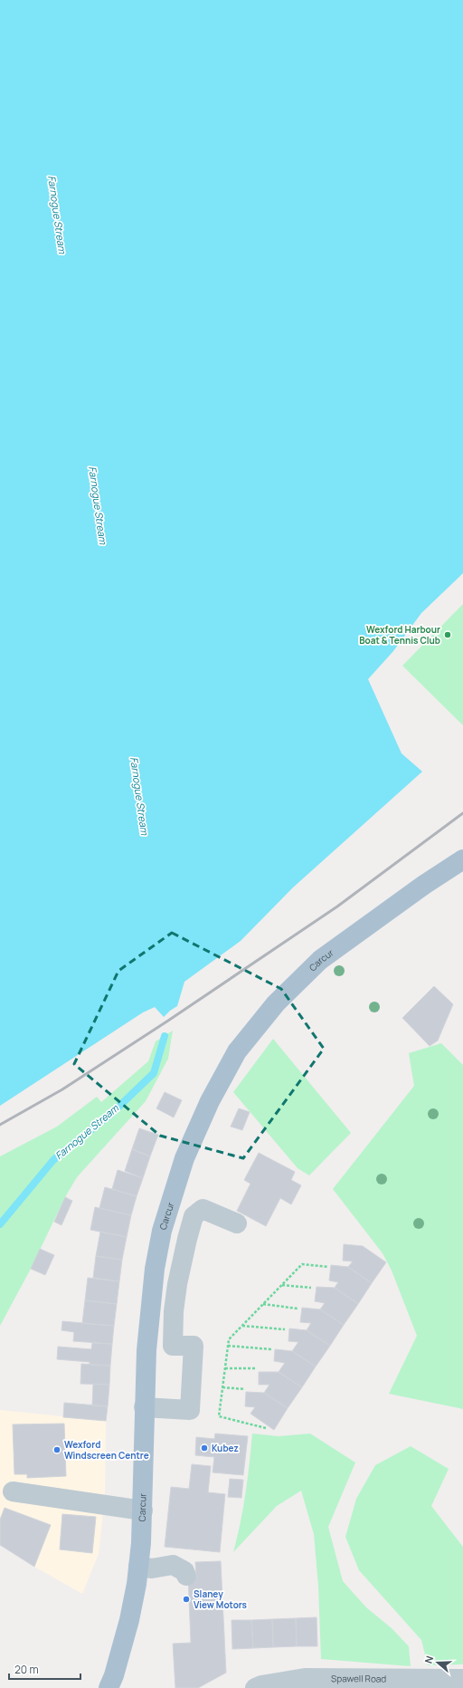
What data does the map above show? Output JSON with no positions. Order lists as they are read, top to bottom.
{
  "streets": {
    "main road": ["Carcur"],
    "street": ["Spawell Road"]
  },
  "water": ["Farnogue Stream"],
  "places": [
    "Wexford Harbour Boat & Tennis Club",
    "Kubez",
    "Wexford Windscreen Centre",
    "Slaney View Motors"
  ],
  "scale_bar": "20 m",
  "north": "left"
}
